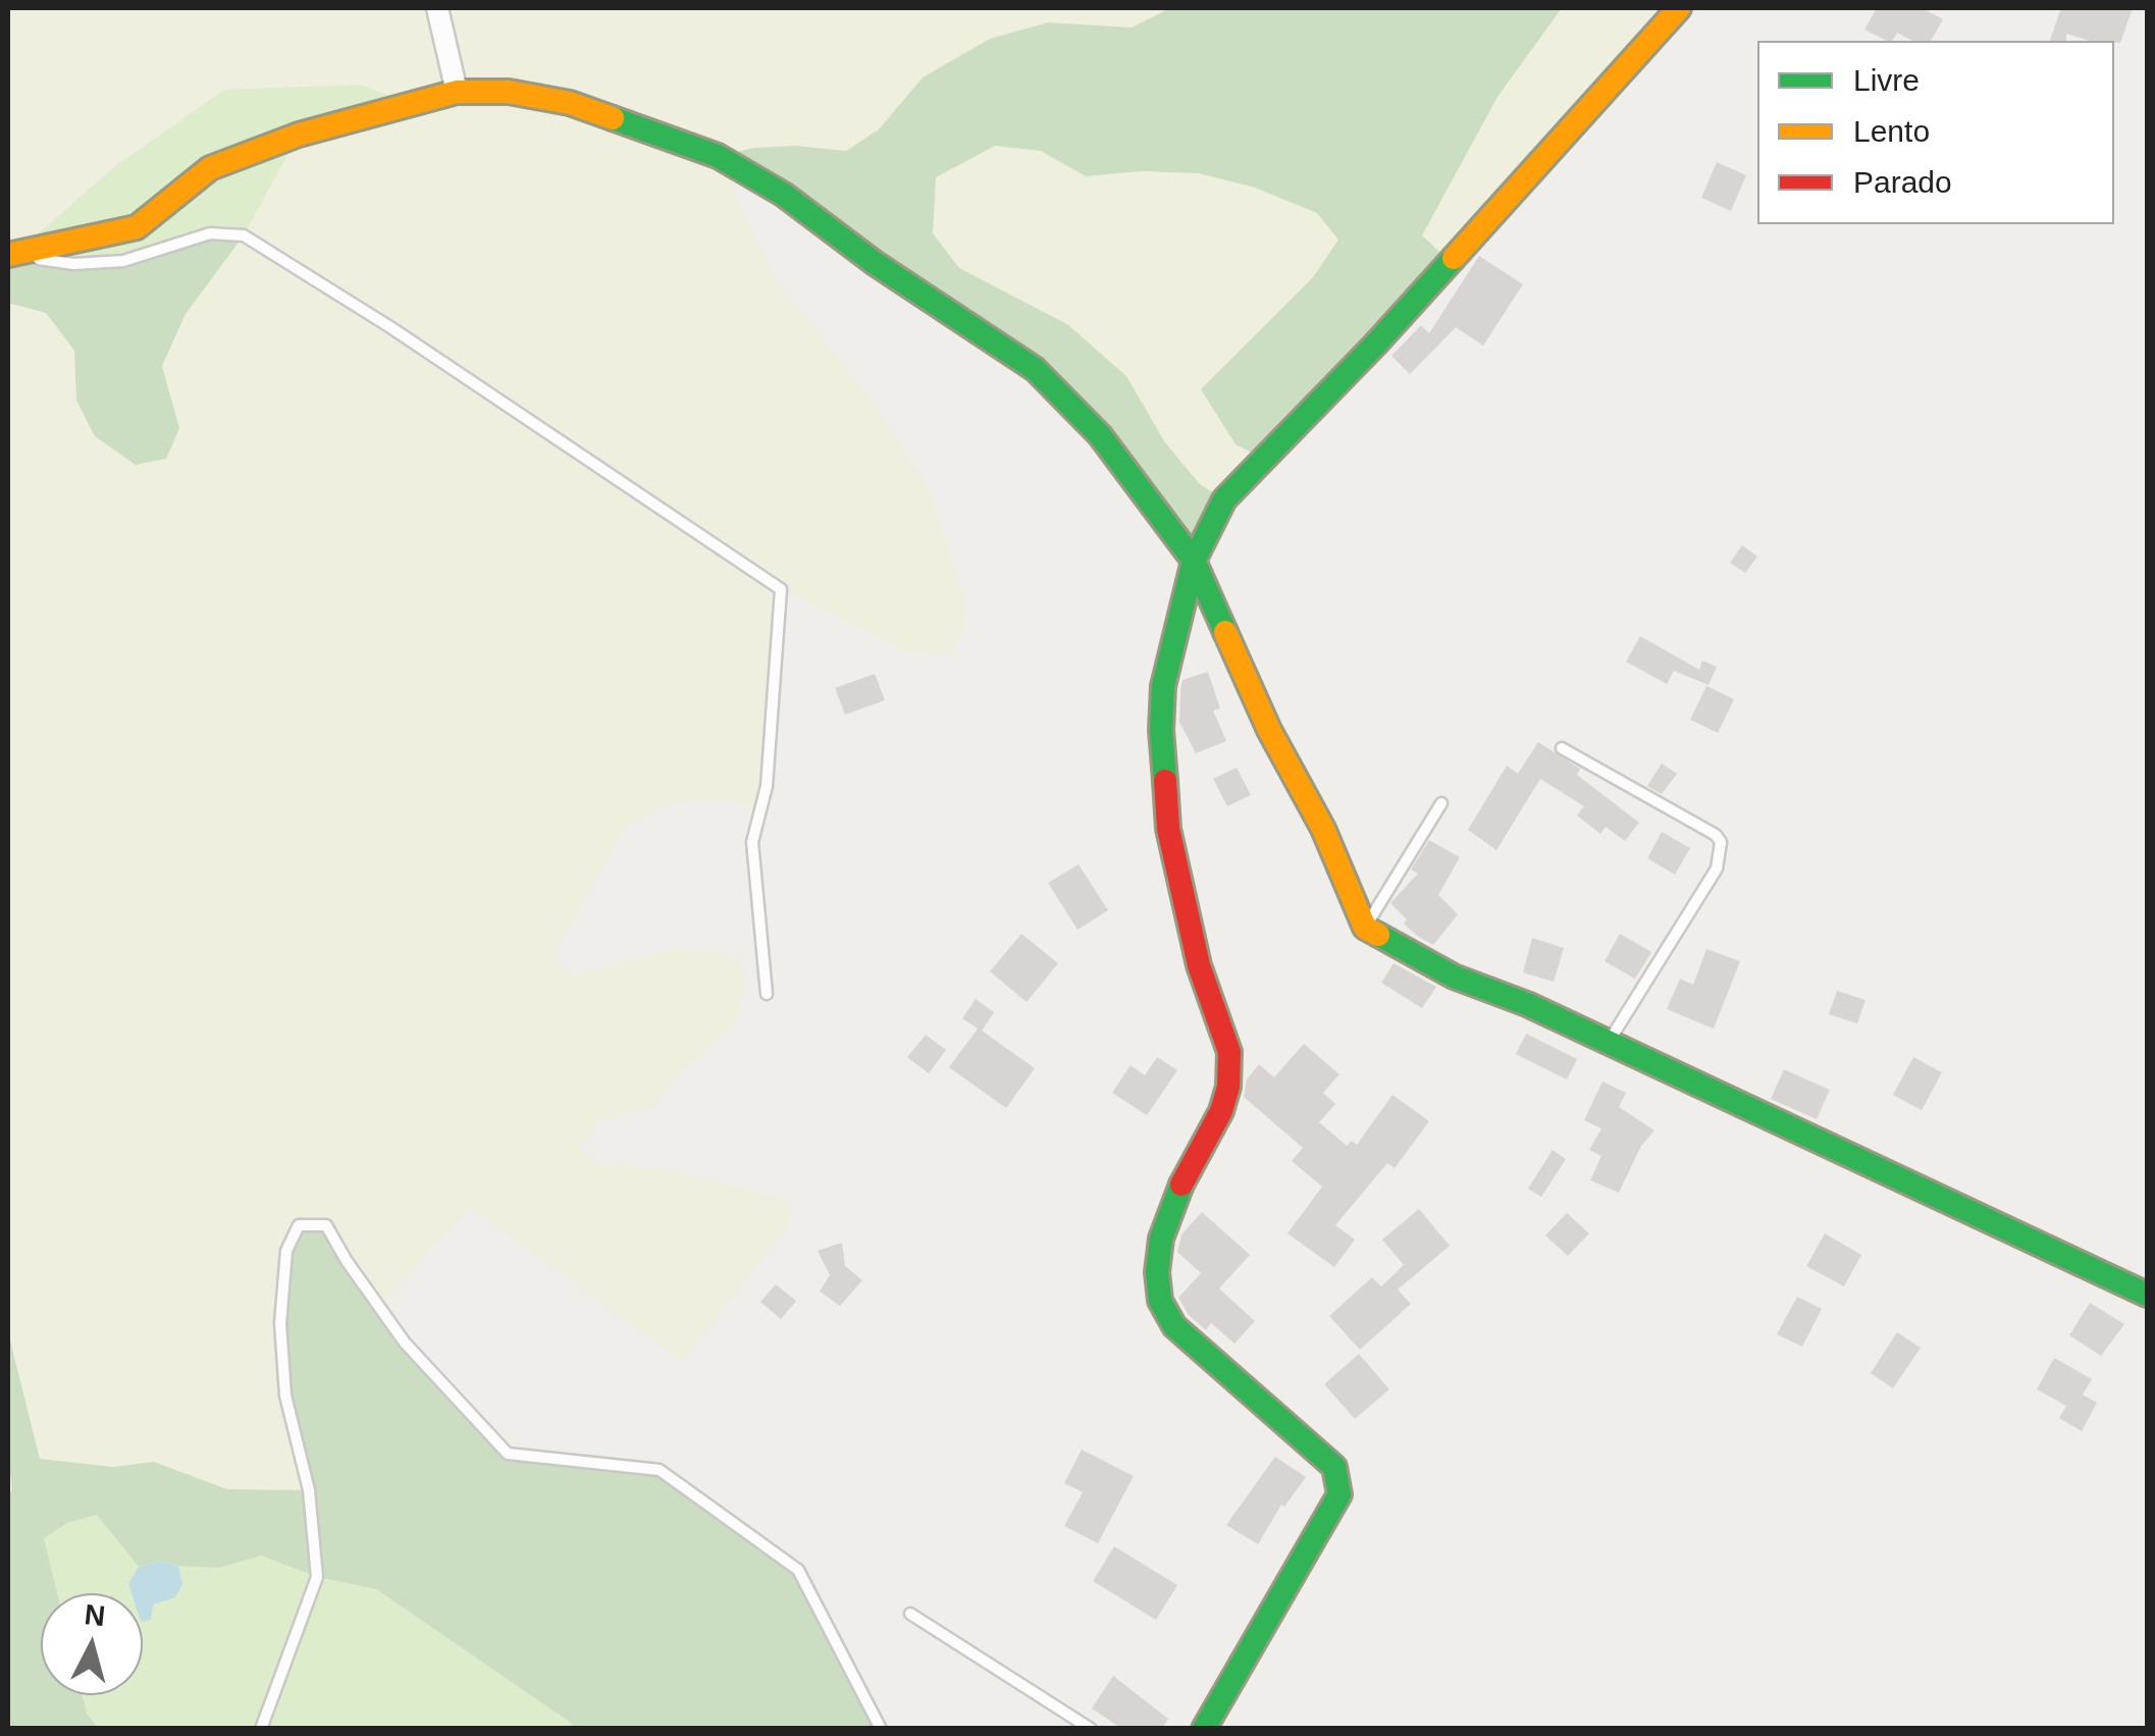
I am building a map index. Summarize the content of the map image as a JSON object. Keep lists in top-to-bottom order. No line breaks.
{"legend":["Livre","Lento","Parado"],"north":"top"}
